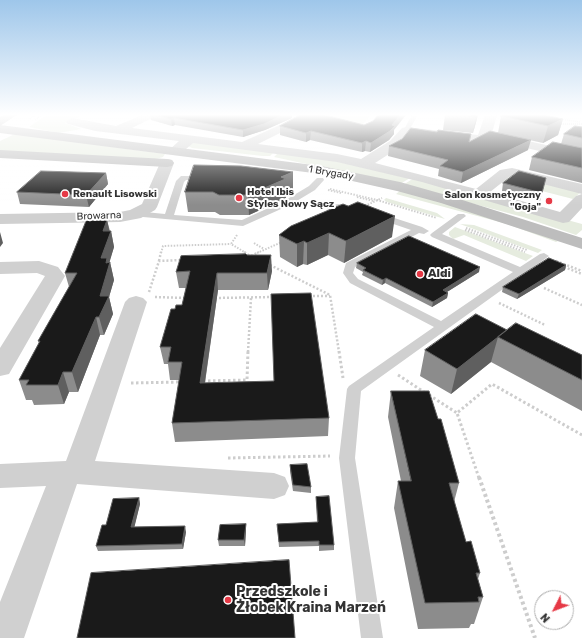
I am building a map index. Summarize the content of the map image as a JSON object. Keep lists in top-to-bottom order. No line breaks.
{"streets":{"street":["1 Brygady","Browarna"]},"crossings":[["1 Brygady","Browarna"]],"places":["Renault Lisowski","Hotel Ibis Styles Nowy Sącz","Salon kosmetyczny \"Goja\"","Aldi","Przedszkole i Żłobek Kraina Marzeń"],"north":"bottom left"}
